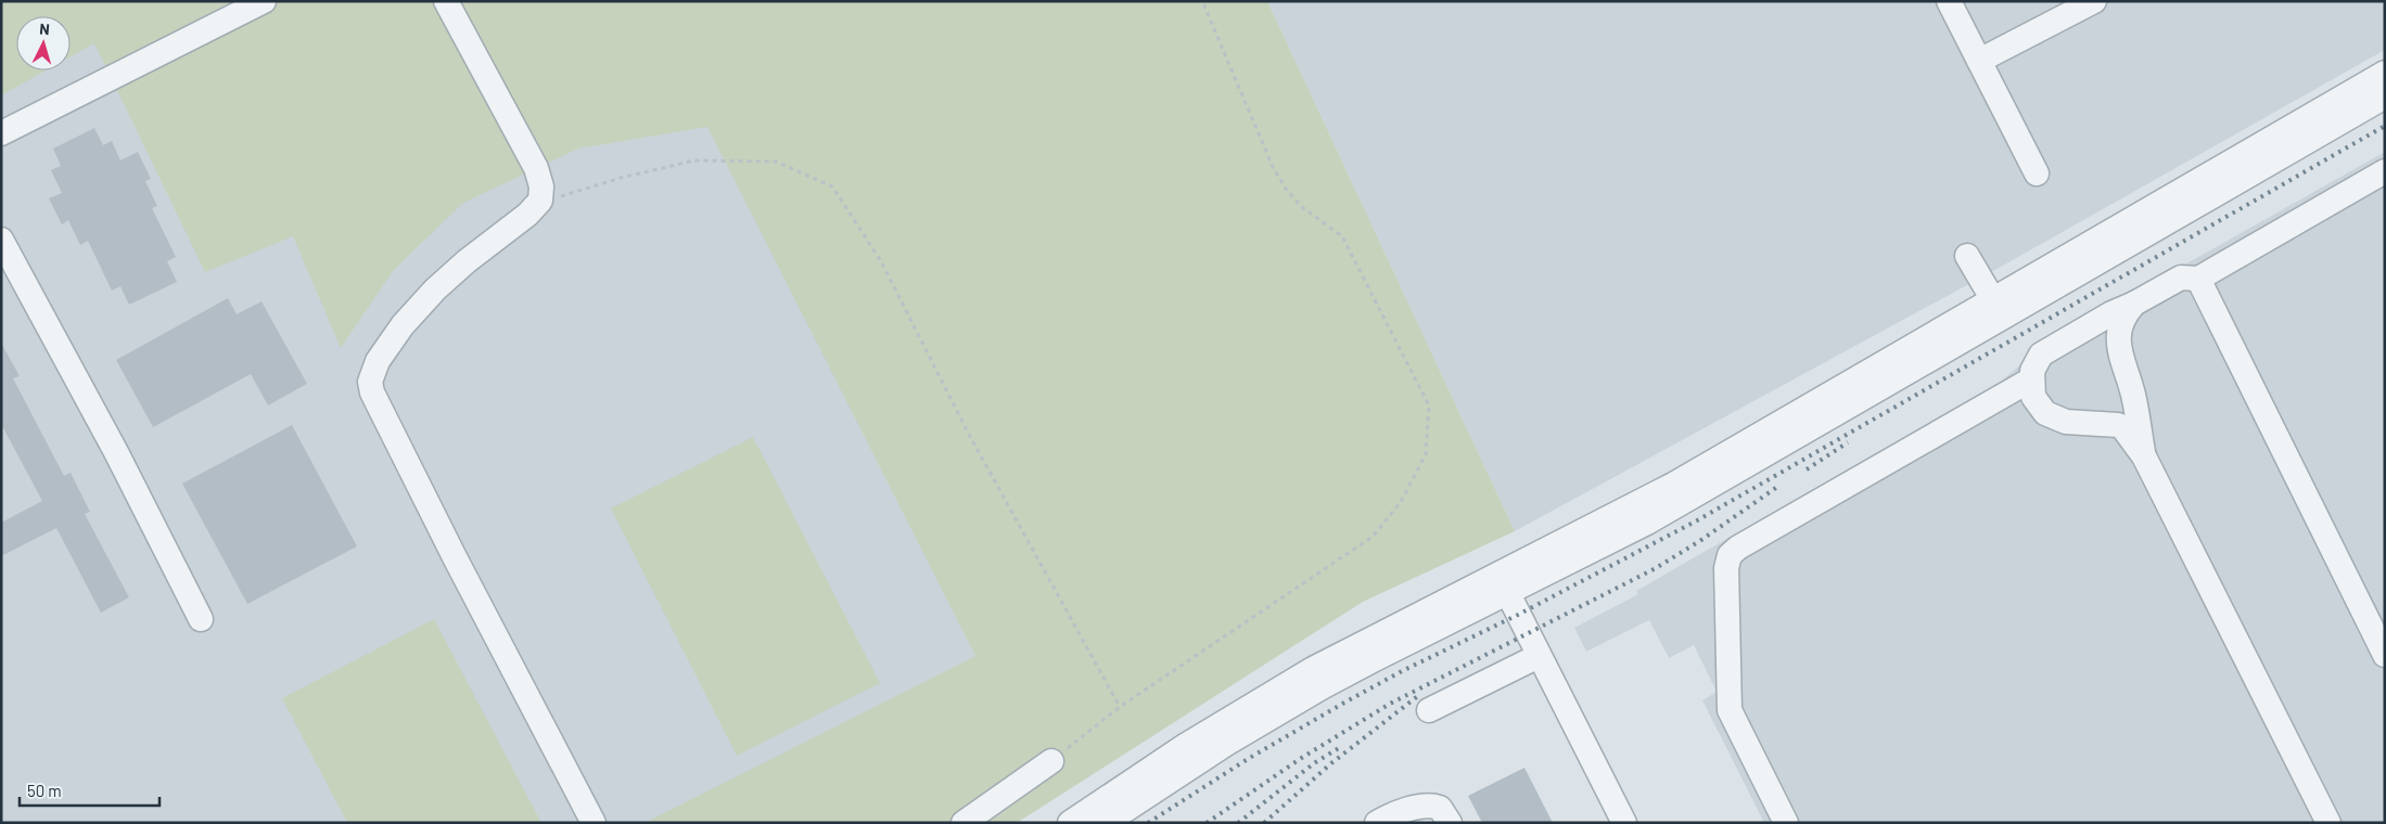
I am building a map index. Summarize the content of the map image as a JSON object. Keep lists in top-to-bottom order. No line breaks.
{"scale_bar":"50 m","north":"top"}
